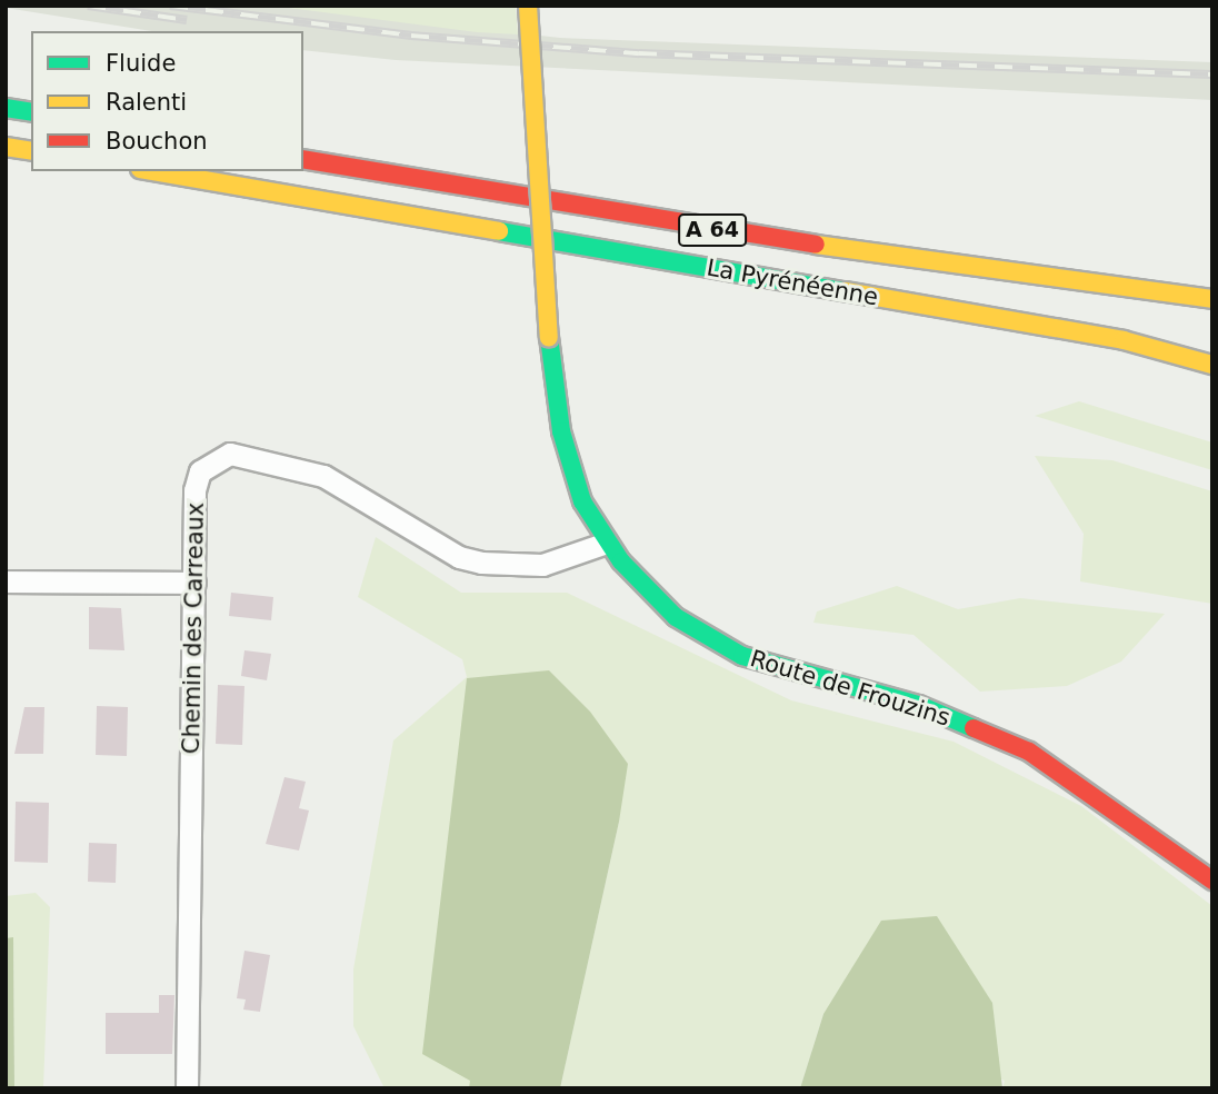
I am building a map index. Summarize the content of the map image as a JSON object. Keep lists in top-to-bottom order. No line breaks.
{"streets":{"main road":["A 64","La Pyrénéenne","Route de Frouzins"],"street":["Chemin des Carreaux"]},"crossings":[["Chemin des Carreaux","Route de Frouzins"]],"legend":["Fluide","Ralenti","Bouchon"]}
